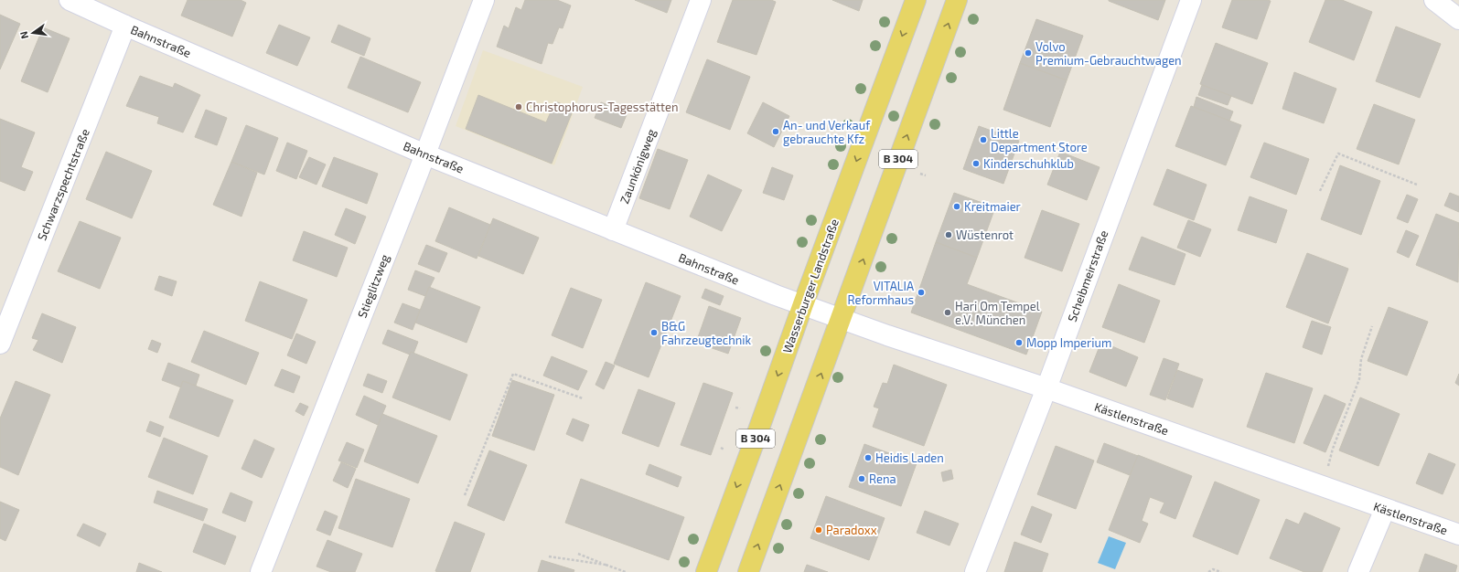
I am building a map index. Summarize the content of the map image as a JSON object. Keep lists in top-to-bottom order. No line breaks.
{"streets":{"main road":["B 304","Wasserburger Landstraße"],"street":["Bahnstraße","Zaunkönigweg","Schwarzspechtstraße","Scheibmeirstraße","Stieglitzweg","Kästlenstraße"]},"crossings":[["Bahnstraße","Zaunkönigweg"],["Bahnstraße","Schwarzspechtstraße"],["Bahnstraße","Stieglitzweg"],["Bahnstraße","Wasserburger Landstraße"],["Bahnstraße","Kästlenstraße"],["B 304","Kästlenstraße"],["Scheibmeirstraße","Kästlenstraße"],["Wasserburger Landstraße","Kästlenstraße"]],"places":["Volvo Premium-Gebrauchtwagen","Christophorus-Tagesstätten","An- und Verkauf gebrauchte Kfz","Little Department Store","Kinderschuhklub","Kreitmaier","Wüstenrot","VITALIA Reformhaus","Hari Om Tempel e.V. München","B&G Fahrzeugtechnik","Mopp Imperium","Heidis Laden","Rena","Paradoxx"],"north":"left"}
